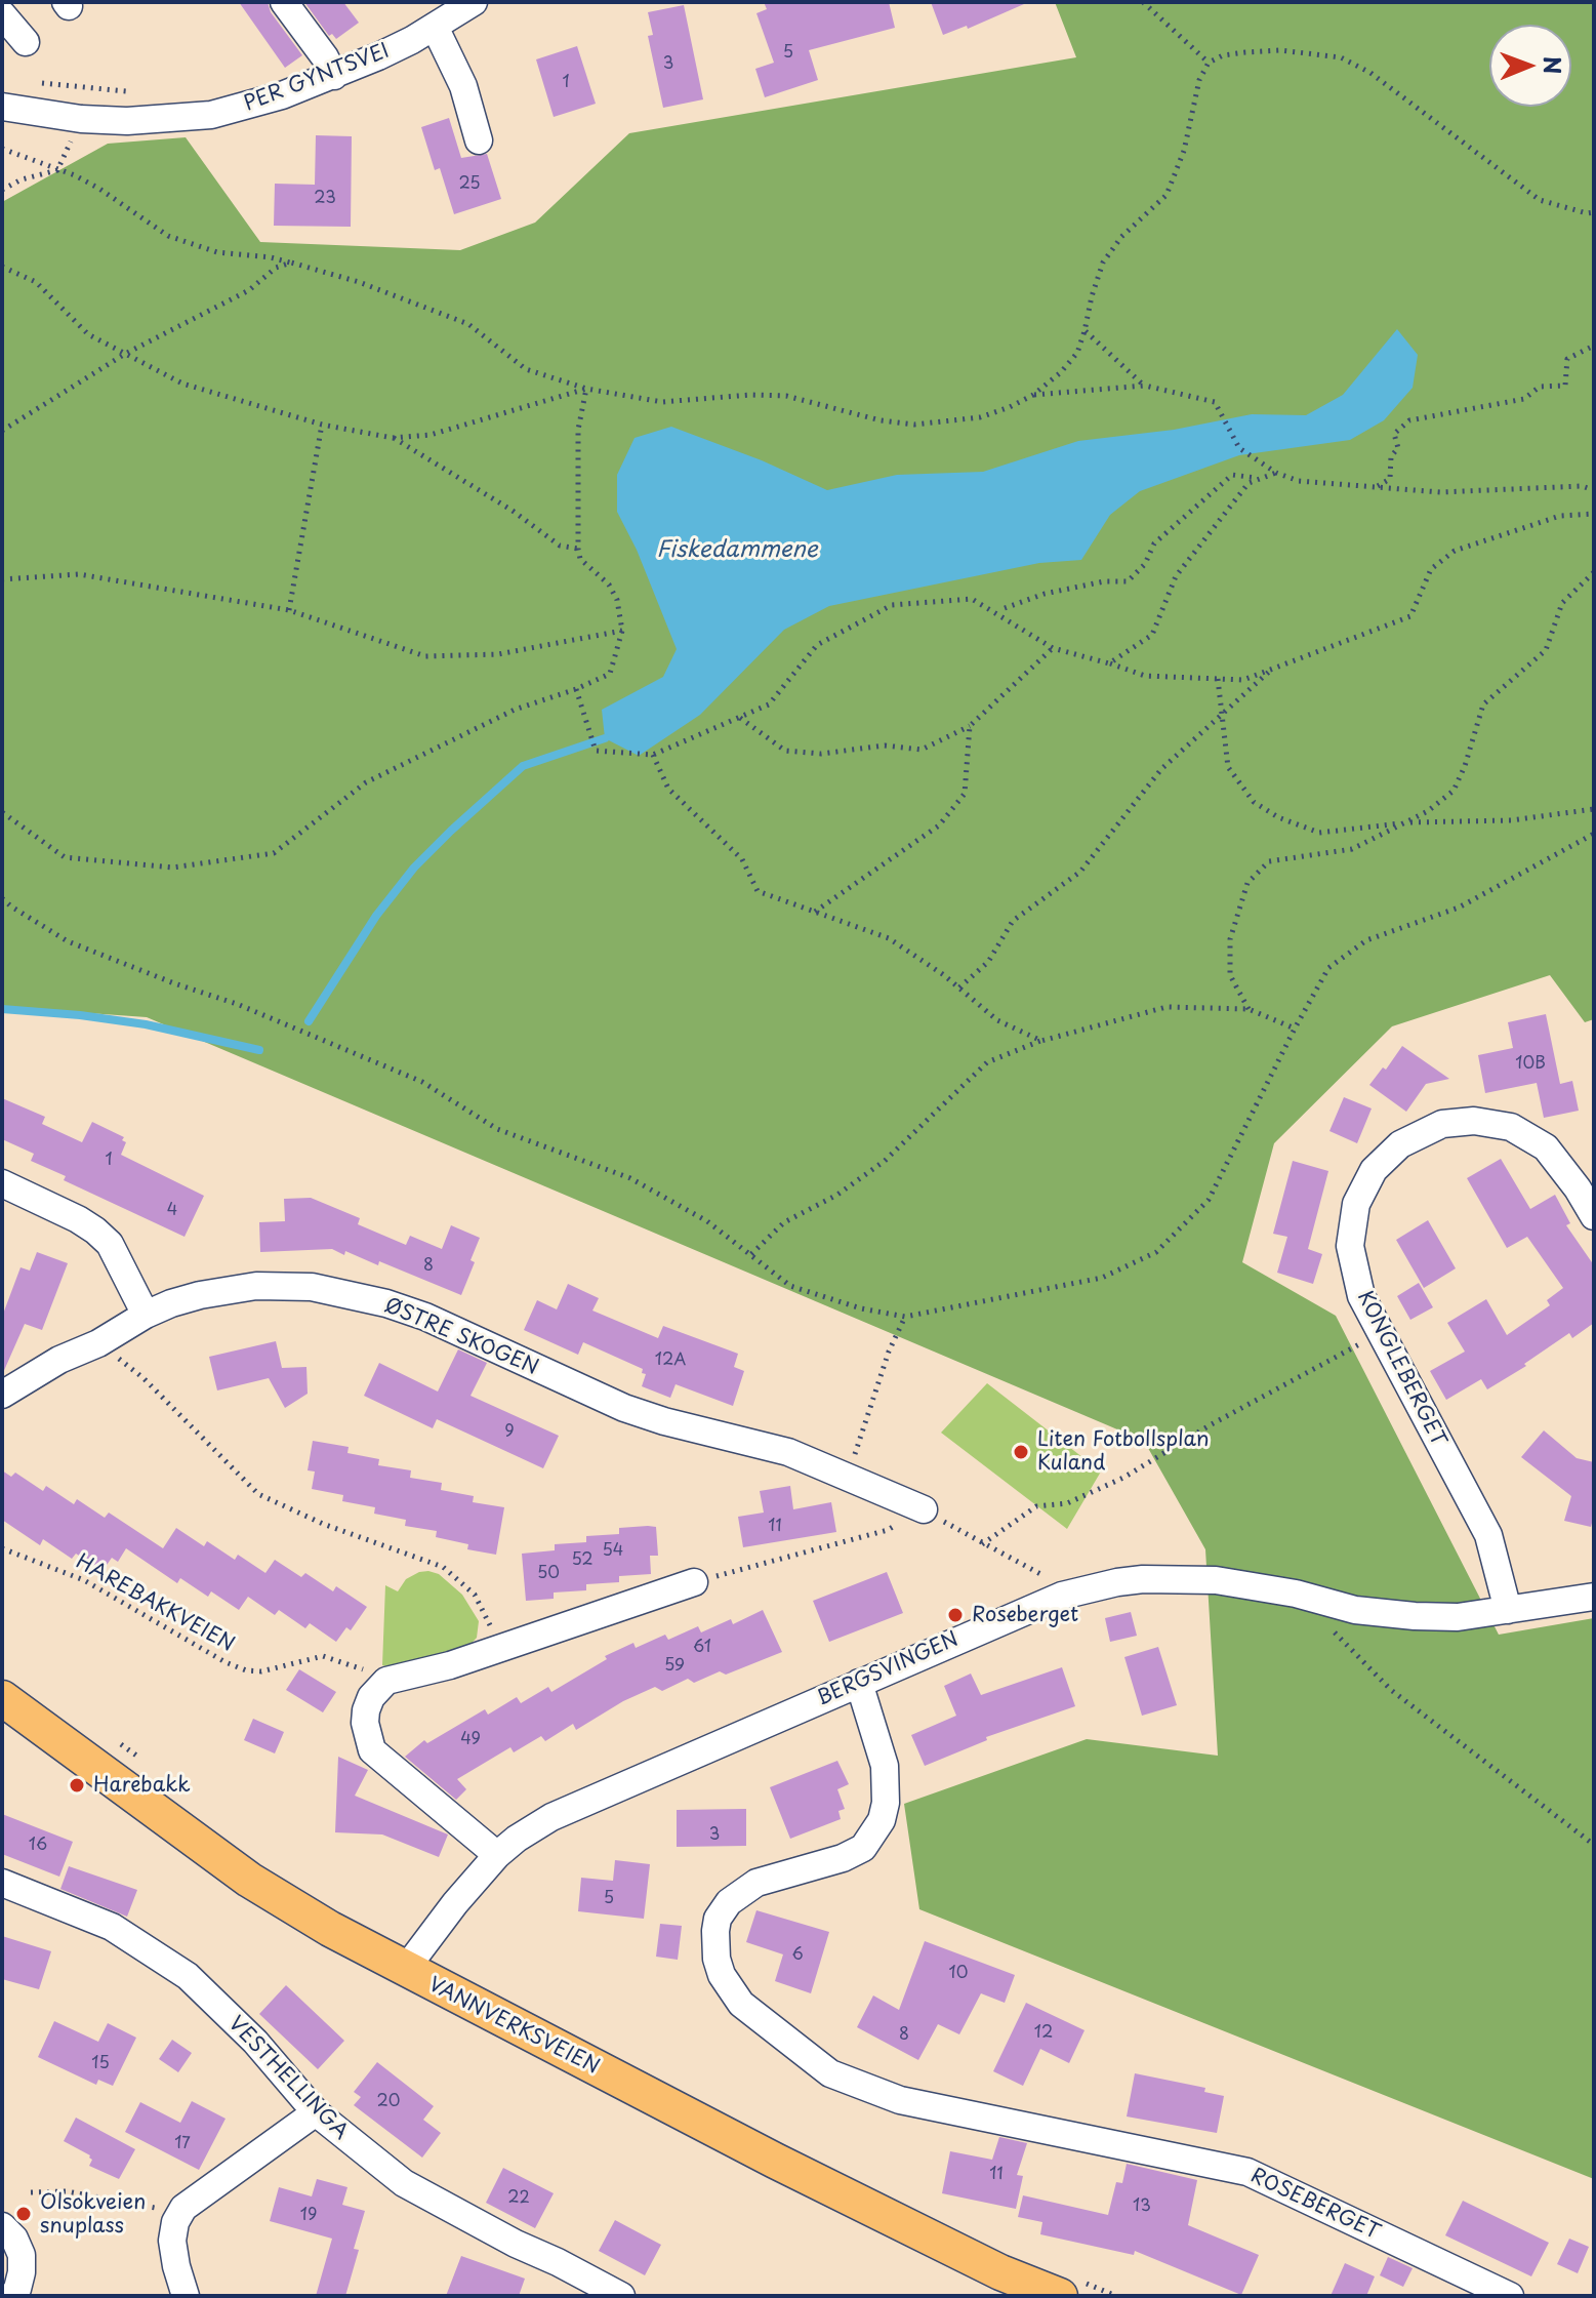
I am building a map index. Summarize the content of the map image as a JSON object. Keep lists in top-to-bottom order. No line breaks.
{"streets":{"main road":["VANNVERKSVEIEN"],"street":["PER GYNTSVEI","ØSTRE SKOGEN","KONGLEBERGET","BERGSVINGEN","VESTHELLINGA","ROSEBERGET"],"path":["HAREBAKKVEIEN"]},"crossings":[["KONGLEBERGET","BERGSVINGEN"],["BERGSVINGEN","VANNVERKSVEIEN"],["BERGSVINGEN","ROSEBERGET"]],"water":["Fiskedammene"],"places":["Liten Fotbollsplan Kuland","Roseberget","Harebakk","Olsokveien snuplass"],"house_numbers":["5","3","1","25","23","10B","1","4","8","12A","9","11","54","52","50","61","59","49","3","16","5","6","10","12","8","15","20","17","11","22","13","19"],"north":"right"}
